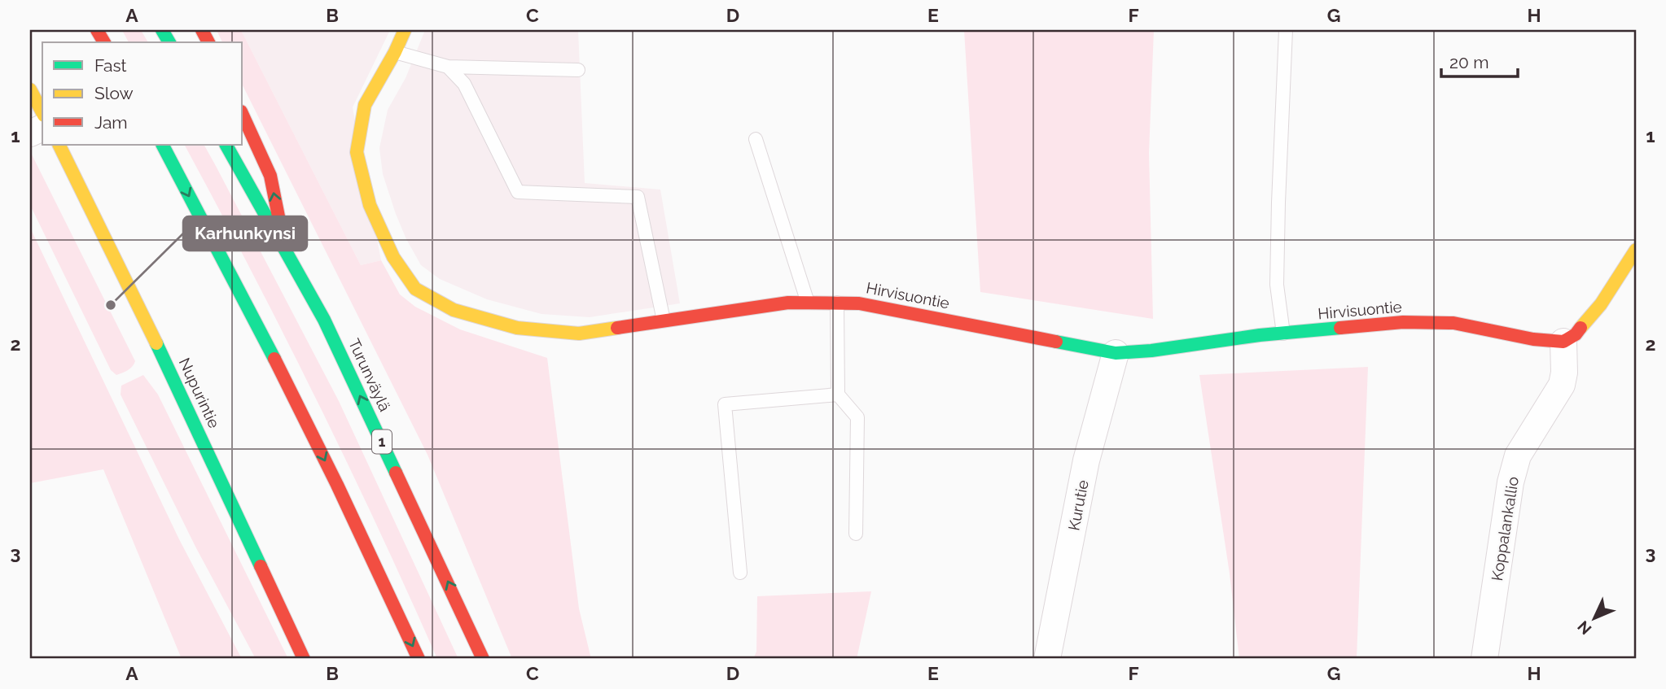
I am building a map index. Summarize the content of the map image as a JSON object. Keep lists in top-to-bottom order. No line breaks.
{"streets":{"main road":["Hirvisuontie","Turunväylä","Nupurintie","1"],"street":["Kurutie","Koppalankallio"]},"crossings":[["Hirvisuontie","Kurutie"],["Hirvisuontie","Koppalankallio"]],"places":["Karhunkynsi"],"legend":["Fast","Slow","Jam"],"scale_bar":"20 m","north":"bottom left","grid":{"columns":["A","B","C","D","E","F","G","H"],"rows":["1","2","3"]}}
